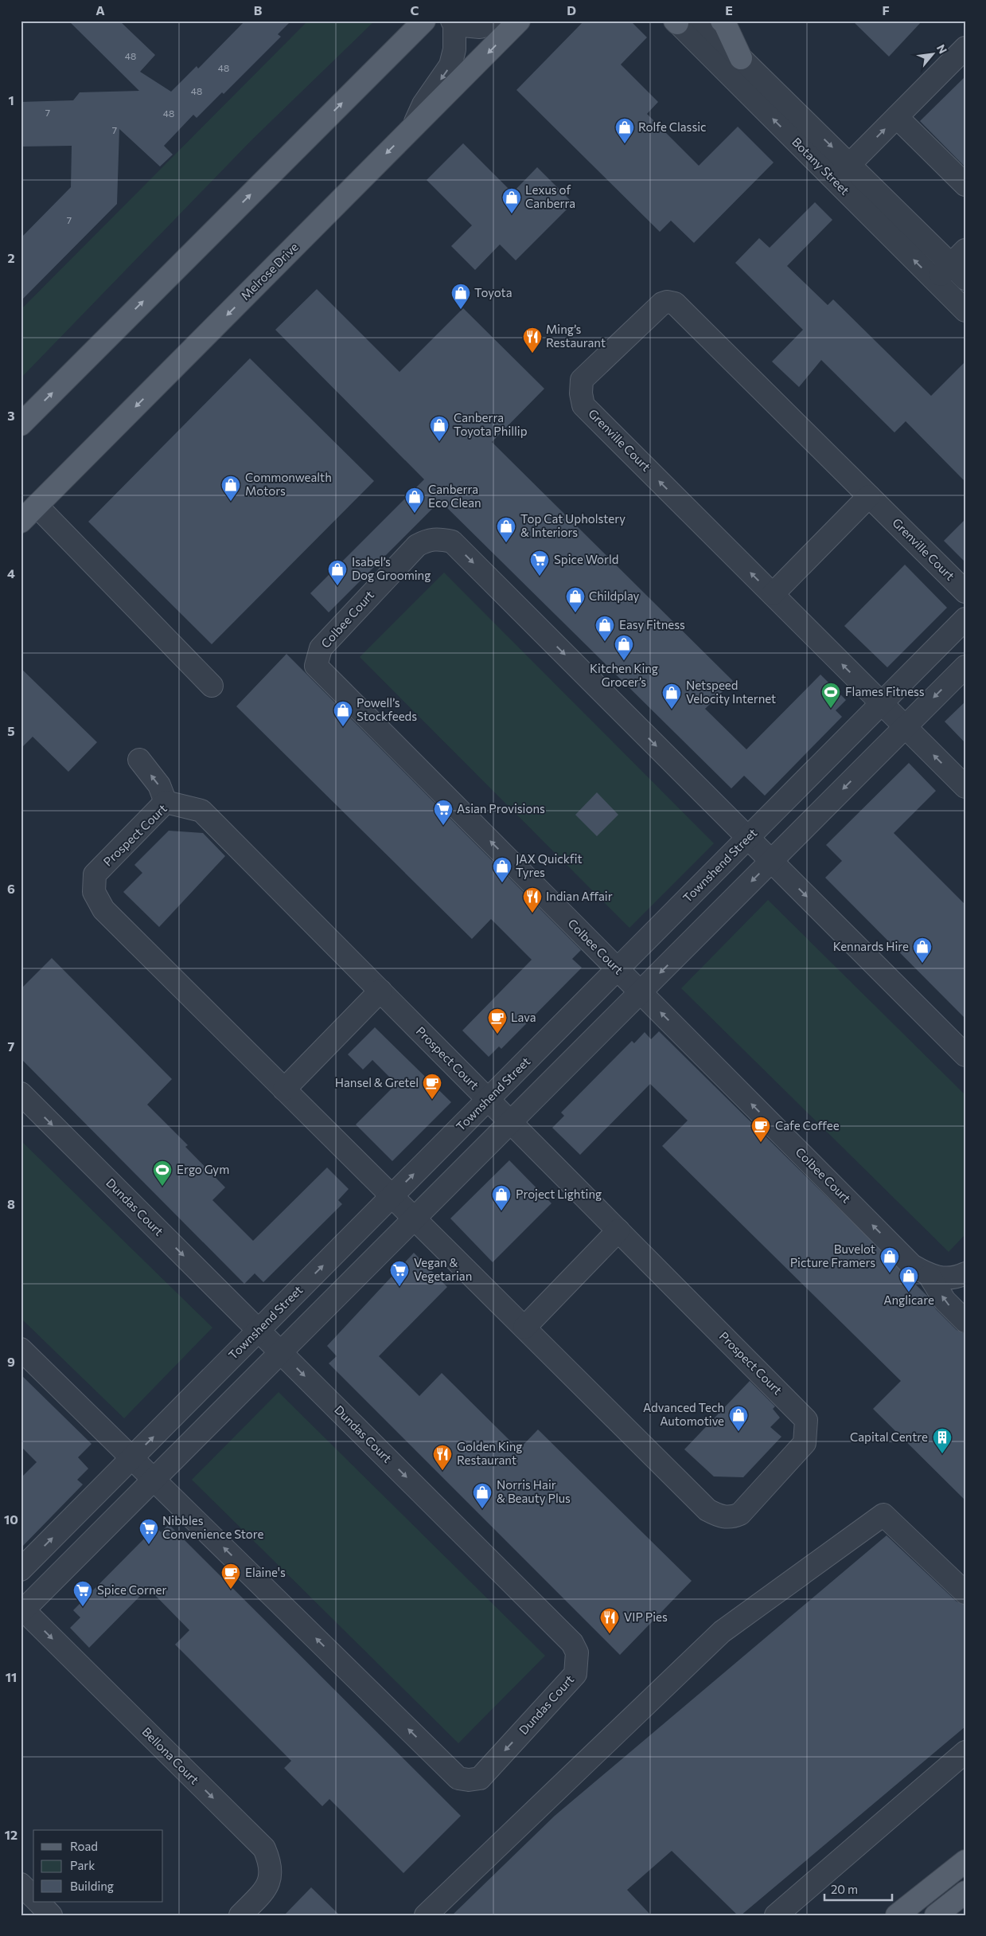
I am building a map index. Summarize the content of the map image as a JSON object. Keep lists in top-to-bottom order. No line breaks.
{"streets":{"main road":["Melrose Drive"],"street":["Botany Street","Grenville Court","Colbee Court","Prospect Court","Townshend Street","Dundas Court","Bellona Court"]},"crossings":[["Grenville Court","Townshend Street"],["Colbee Court","Townshend Street"],["Prospect Court","Townshend Street"],["Townshend Street","Dundas Court"]],"one_way":["Bellona Court"],"places":{"shop":["Rolfe Classic","Lexus of Canberra","Toyota","Canberra Toyota Phillip","Commonwealth Motors","Canberra Eco Clean","Top Cat Upholstery & Interiors","Isabel’s Dog Grooming","Childplay","Easy Fitness","Kitchen King Grocer’s","Netspeed Velocity Internet","Powell’s Stockfeeds","JAX Quickfit Tyres","Kennards Hire","Project Lighting","Buvelot Picture Framers","Anglicare","Advanced Tech Automotive","Norris Hair & Beauty Plus"],"restaurant":["Ming’s Restaurant","Indian Affair","Golden King Restaurant","VIP Pies"],"supermarket":["Spice World","Asian Provisions","Vegan & Vegetarian","Nibbles Convenience Store","Spice Corner"],"sports":["Flames Fitness","Ergo Gym"],"cafe":["Lava","Hansel & Gretel","Cafe Coffee","Elaine's"],"building":["Capital Centre"]},"house_numbers":["48","48","48","7","48","7","7"],"legend":["Road","Park","Building"],"scale_bar":"20 m","north":"top right","grid":{"columns":["A","B","C","D","E","F"],"rows":["1","2","3","4","5","6","7","8","9","10","11","12"]}}
